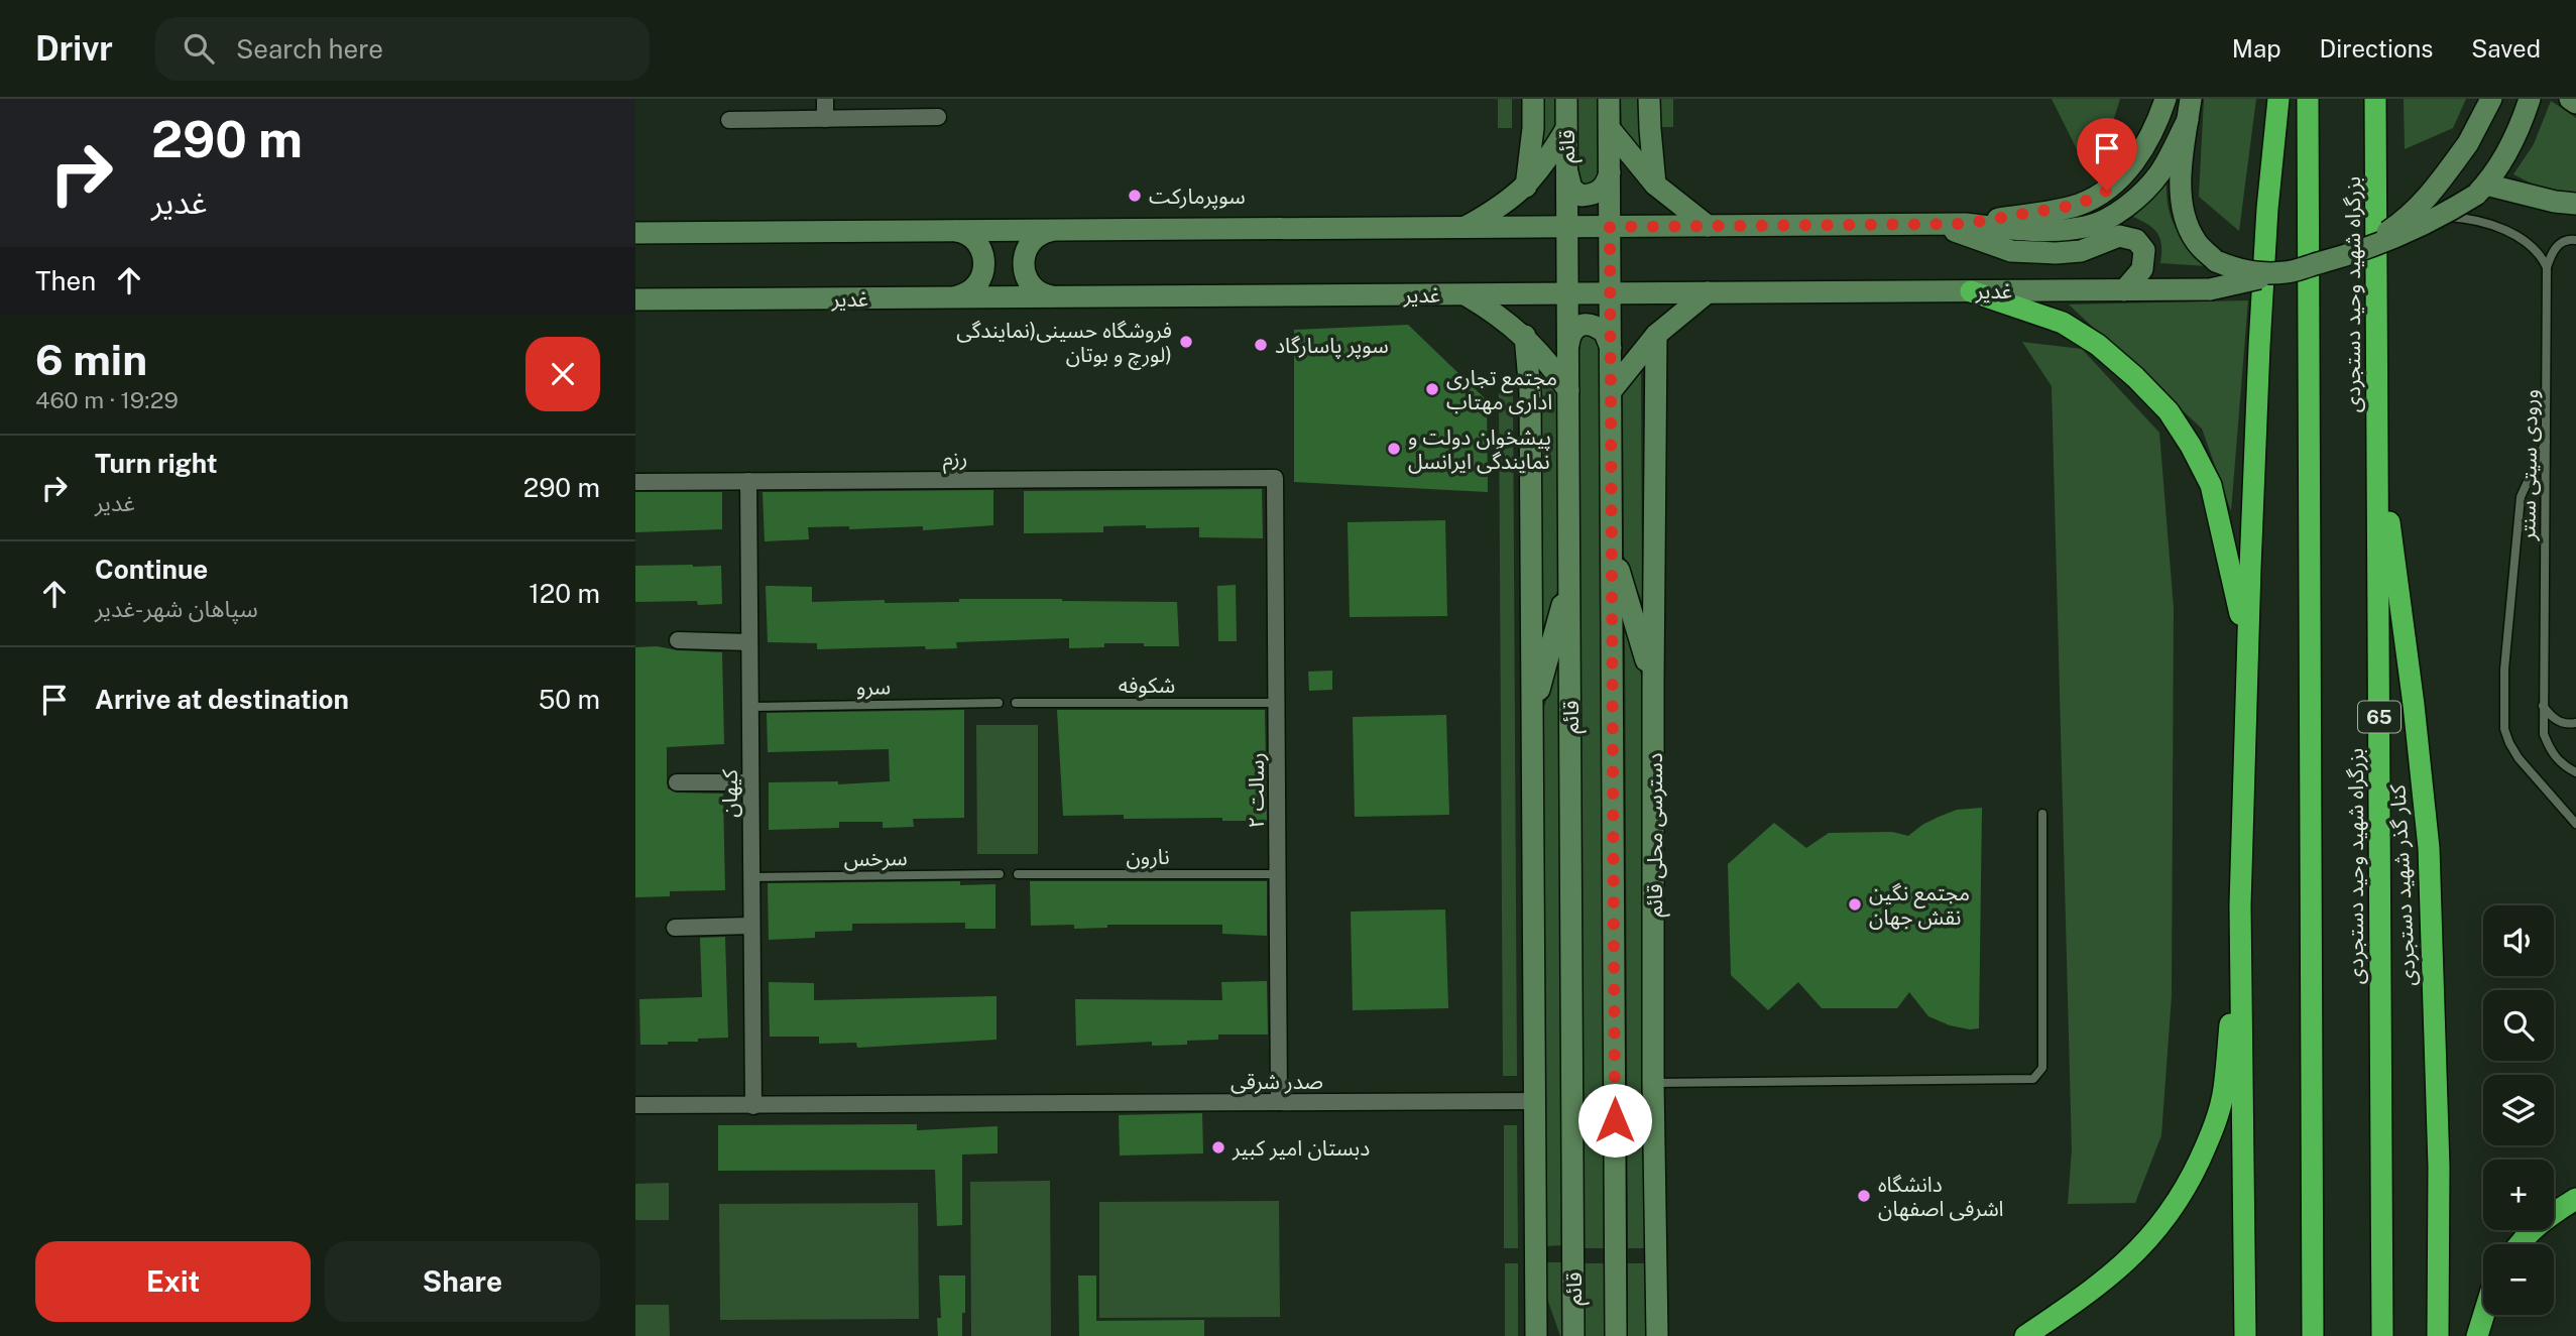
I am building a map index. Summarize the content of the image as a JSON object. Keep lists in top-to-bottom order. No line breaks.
{"streets":{"highway":["بزرگراه شهید وحید دستجردی","65","کنار گذر شهید دستجردی"],"main road":["قائم","غدیر","دسترسی محلی قائم"],"street":["رزم","رسالت ۲","کیهان","صدر شرقی"],"lane":["ورودی سیتی سنتر","شکوفه","سرو","نارون","سرخس"]},"crossings":[["قائم","غدیر"],["بزرگراه شهید وحید دستجردی","کنار گذر شهید دستجردی"],["رزم","رسالت ۲"],["رزم","کیهان"],["شکوفه","رسالت ۲"],["سرو","کیهان"],["رسالت ۲","نارون"],["رسالت ۲","صدر شرقی"],["کیهان","سرخس"],["کیهان","صدر شرقی"]],"places":["سوپرمارکت","فروشگاه حسینی(نمایندگی لورچ و بوتان)","سوپر پاسارگاد","مجتمع تجاری اداری مهتاب","پیشخوان دولت و نمایندگی ایرانسل","مجتمع نگین نقش جهان","دبستان امیر کبیر","دانشگاه اشرفی اصفهان"],"page":{"header":"Drivr","search":"Search here","nav":["Map","Directions","Saved"],"turn":["290 m","غدیر"],"then":"Then","heading":["6 min","460 m · 19:29"],"list":[{"name":"Turn right","note":"غدیر","value":"290 m"},{"name":"Continue","note":"سپاهان شهر-غدیر","value":"120 m"},{"name":"Arrive at destination","value":"50 m"}],"map_buttons":["+","−"],"buttons":["Exit","Share"]}}
